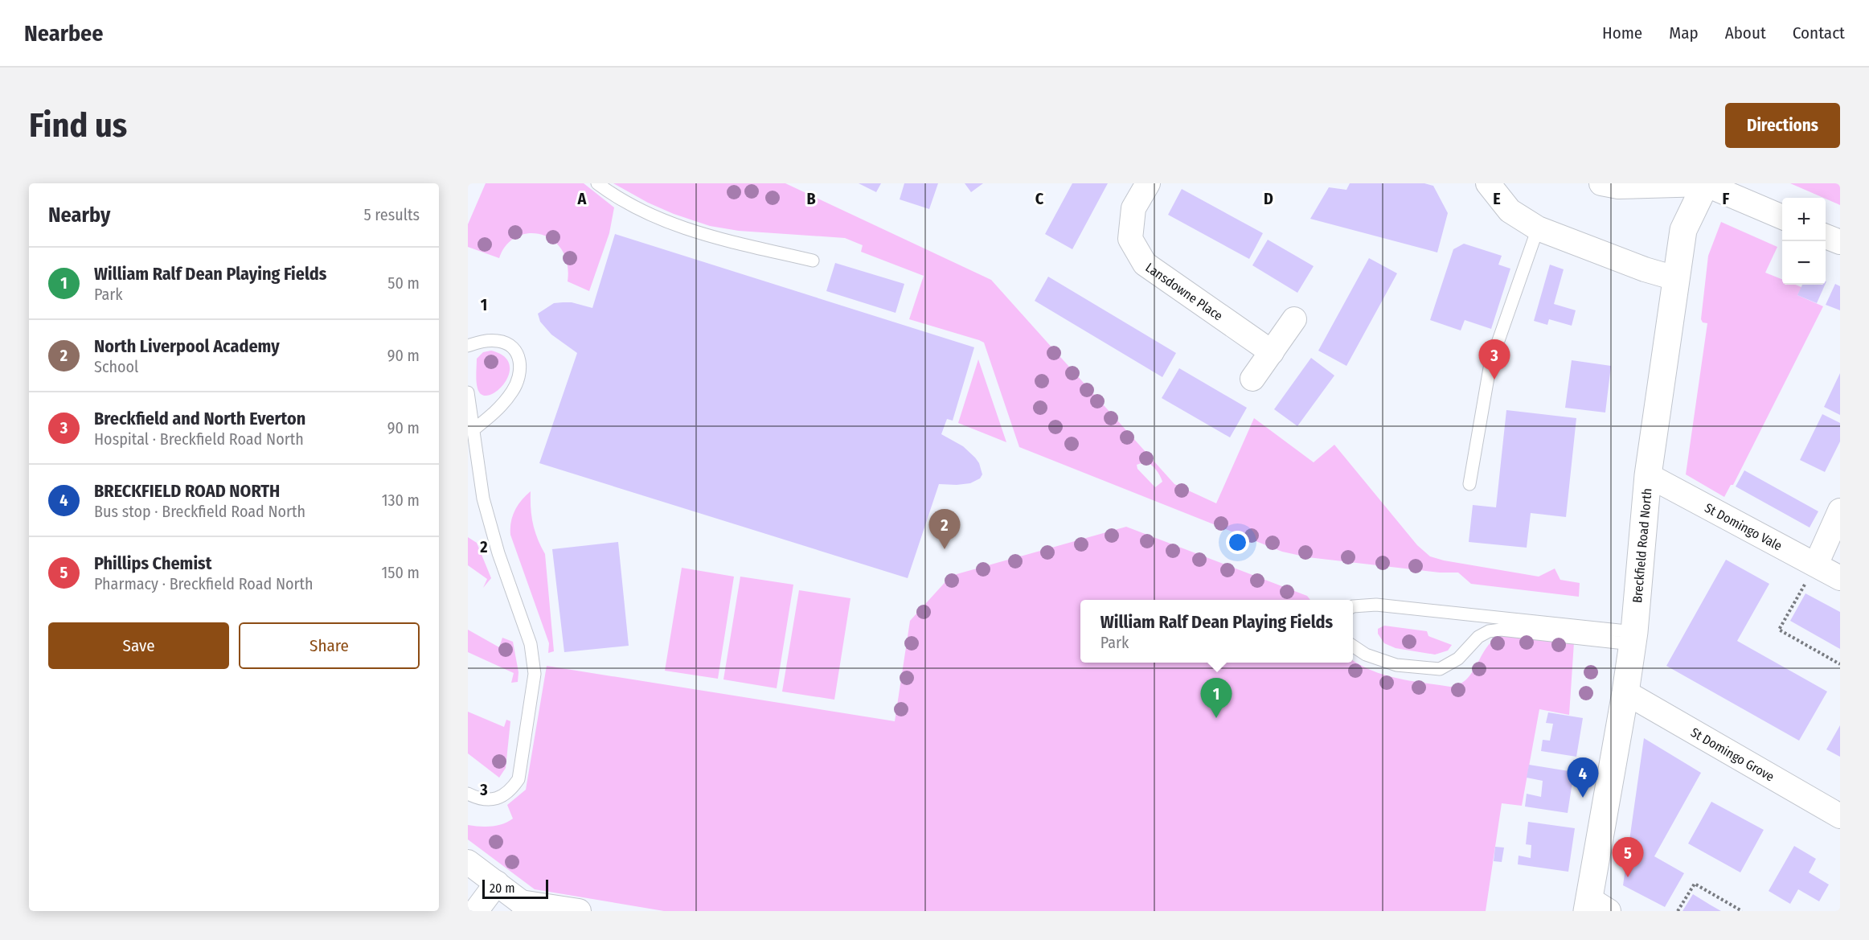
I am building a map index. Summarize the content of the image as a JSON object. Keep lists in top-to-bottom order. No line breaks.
{"streets":{"street":["Lansdowne Place","St Domingo Vale","Breckfield Road North","St Domingo Grove"]},"crossings":[["St Domingo Vale","Breckfield Road North"],["Breckfield Road North","St Domingo Grove"]],"scale_bar":"20 m","page":{"header":"Nearbee","nav":["Home","Map","About","Contact"],"buttons":["Directions",["Save","Share"]],"title":"Find us","heading":["Nearby","5 results"],"map_buttons":["+","−"],"list":[{"mark":"1","name":"William Ralf Dean Playing Fields","note":"Park","value":"50 m"},{"mark":"2","name":"North Liverpool Academy","note":"School","value":"90 m"},{"mark":"3","name":"Breckfield and North Everton","note":"Hospital · Breckfield Road North","value":"90 m"},{"mark":"4","name":"BRECKFIELD ROAD NORTH","note":"Bus stop · Breckfield Road North","value":"130 m"},{"mark":"5","name":"Phillips Chemist","note":"Pharmacy · Breckfield Road North","value":"150 m"}],"pins":["3","2","1","4","5"],"popup":["William Ralf Dean Playing Fields","Park"],"scale":"20 m"},"grid":{"columns":["A","B","C","D","E","F"],"rows":["1","2","3"]}}
